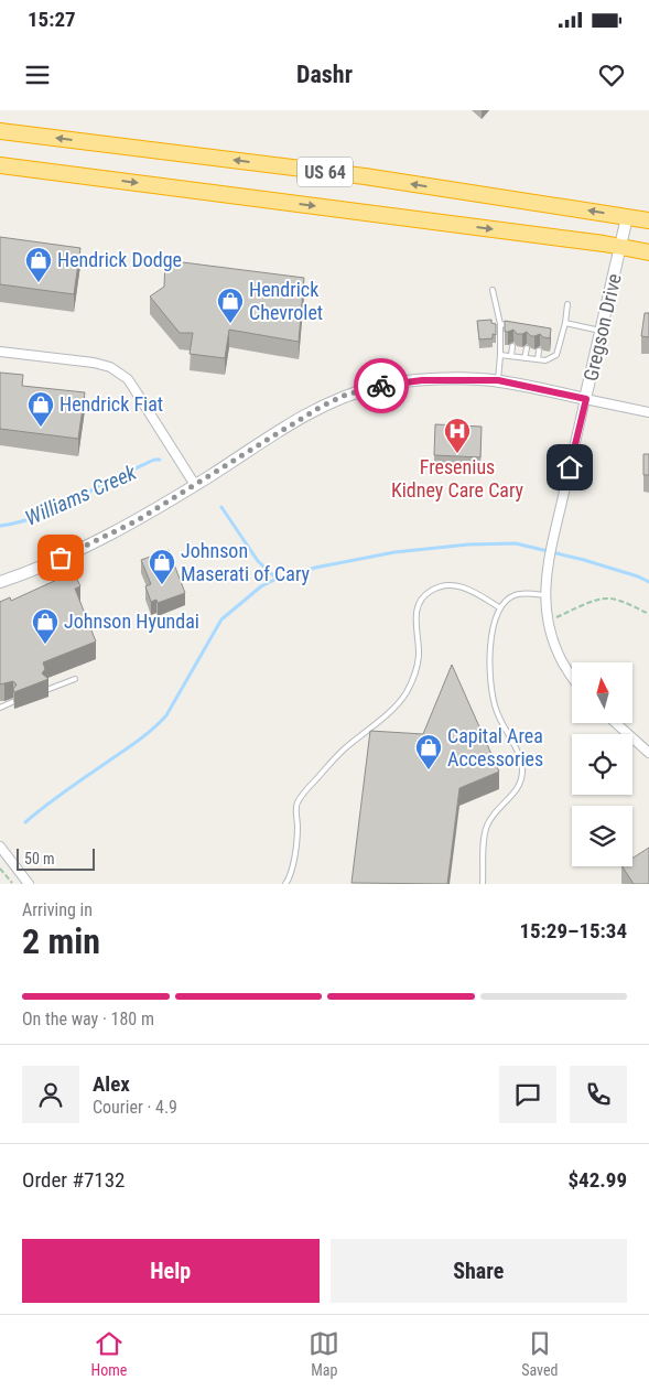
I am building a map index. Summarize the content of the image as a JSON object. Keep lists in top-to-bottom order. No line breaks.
{"streets":{"highway":["US 64"],"street":["Gregson Drive"]},"crossings":[["US 64","Gregson Drive"]],"water":["Williams Creek"],"places":{"shop":["Hendrick Dodge","Hendrick Chevrolet","Hendrick Fiat","Johnson Maserati of Cary","Johnson Hyundai","Capital Area Accessories"],"hospital":["Fresenius Kidney Care Cary"]},"scale_bar":"50 m","north":"top","page":{"status":"15:27","header":"Dashr","scale":"50 m","heading":["2 min","Arriving in","15:29–15:34"],"panel":["Alex","Courier · 4.9","Order #7132","$42.99"],"bar":"On the way · 180 m","buttons":["Help","Share"],"tabs":["Home","Map","Saved"]}}
